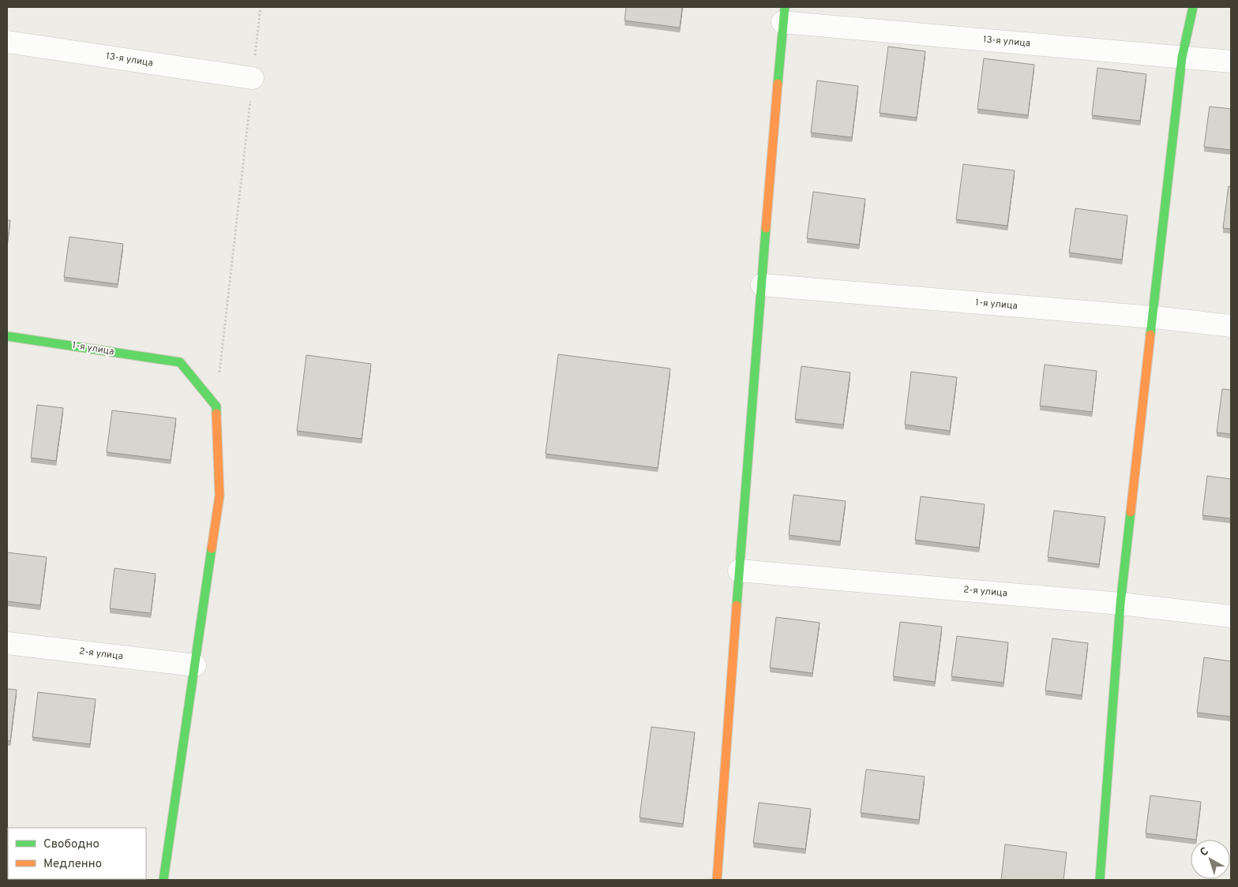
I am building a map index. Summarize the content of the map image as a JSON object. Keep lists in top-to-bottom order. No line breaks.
{"streets":{"street":["13-я улица","1-я улица","2-я улица"]},"legend":["Свободно","Медленно"],"north":"top left"}
